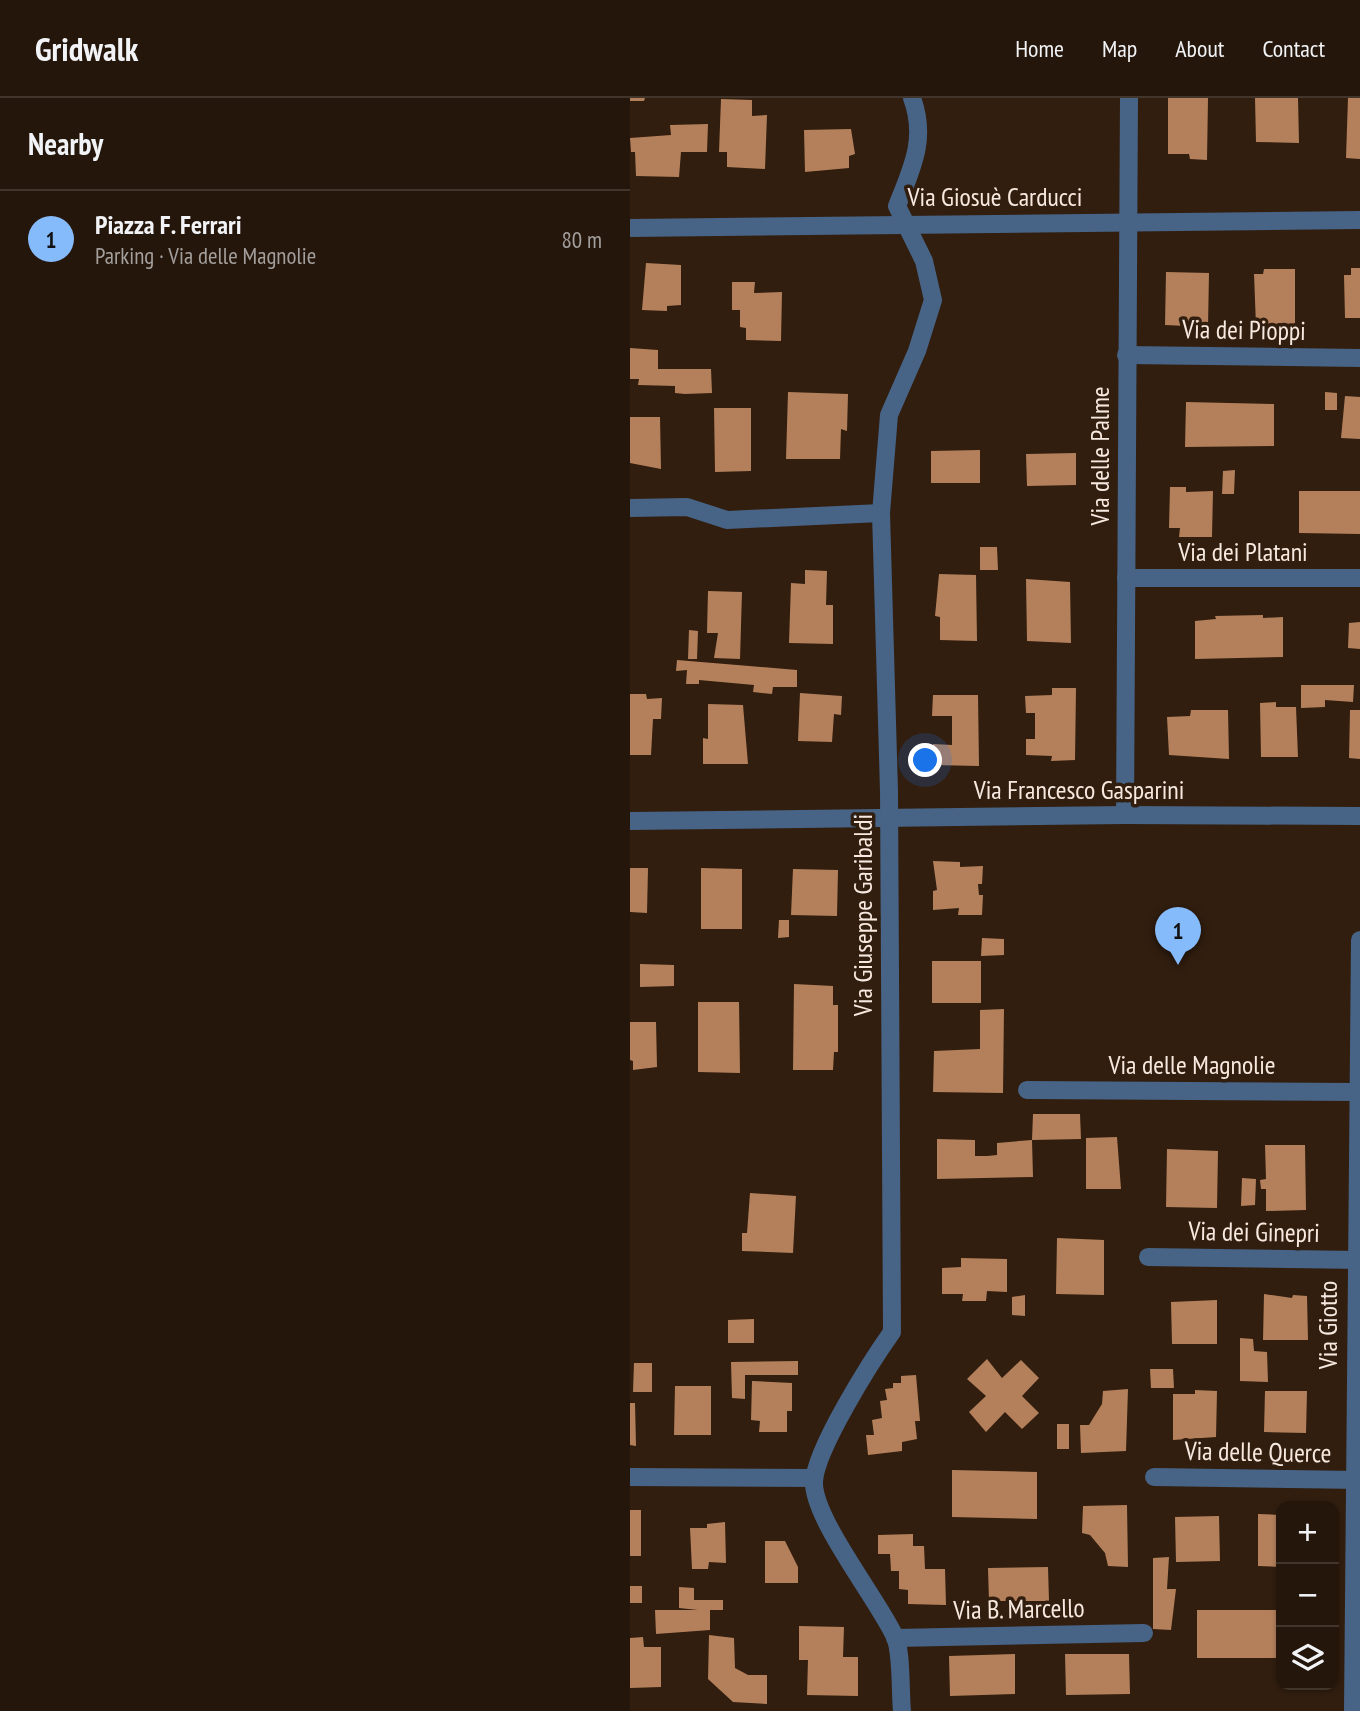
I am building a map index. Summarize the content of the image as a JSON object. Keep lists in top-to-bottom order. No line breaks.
{"streets":{"street":["Via Giosuè Carducci","Via dei Pioppi","Via delle Palme","Via dei Platani","Via Francesco Gasparini","Via Giuseppe Garibaldi","Via delle Magnolie","Via dei Ginepri","Via Giotto","Via delle Querce","Via B. Marcello"]},"crossings":[["Via Giosuè Carducci","Via delle Palme"],["Via Giosuè Carducci","Via Giuseppe Garibaldi"],["Via dei Pioppi","Via delle Palme"],["Via delle Palme","Via dei Platani"],["Via delle Palme","Via Francesco Gasparini"],["Via Francesco Gasparini","Via Giuseppe Garibaldi"],["Via delle Magnolie","Via Giotto"],["Via dei Ginepri","Via Giotto"],["Via Giotto","Via delle Querce"]],"page":{"header":"Gridwalk","nav":["Home","Map","About","Contact"],"heading":"Nearby","list":[{"mark":"1","name":"Piazza F. Ferrari","note":"Parking · Via delle Magnolie","value":"80 m"}],"pins":"1","map_buttons":["+","−"]}}
